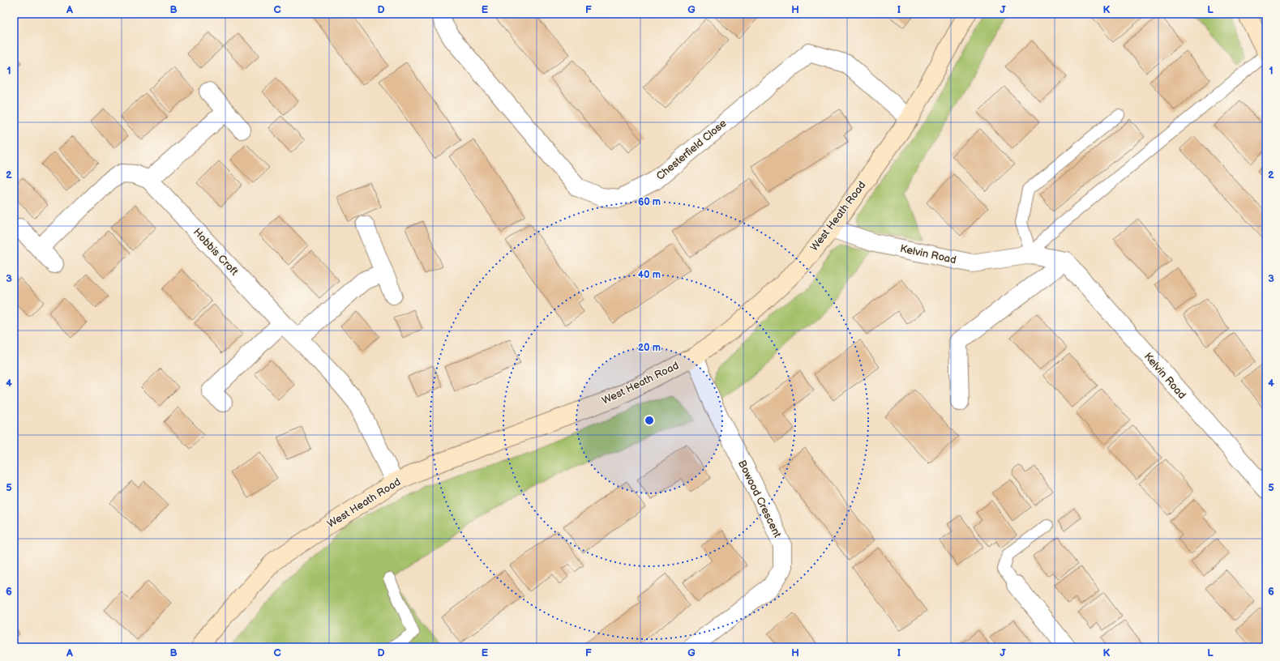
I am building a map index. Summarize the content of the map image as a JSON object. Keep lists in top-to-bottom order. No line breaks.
{"streets":{"street":["Chesterfield Close","West Heath Road","Hobbis Croft","Kelvin Road","Bowood Crescent"]},"crossings":[["Chesterfield Close","West Heath Road"],["West Heath Road","Hobbis Croft"],["West Heath Road","Kelvin Road"],["West Heath Road","Bowood Crescent"]],"grid":{"columns":["A","B","C","D","E","F","G","H","I","J","K","L"],"rows":["1","2","3","4","5","6"]},"rings":["60 m","40 m","20 m"]}
